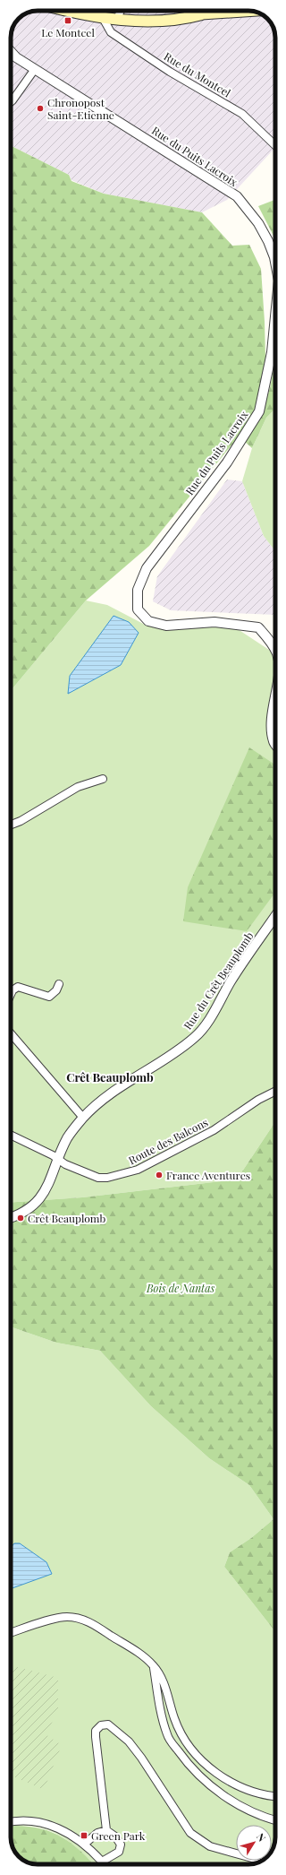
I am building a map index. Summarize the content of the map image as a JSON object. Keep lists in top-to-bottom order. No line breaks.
{"streets":{"street":["Rue du Montcel","Rue du Puits Lacroix","Rue du Crêt Beauplomb","Route des Balcons"]},"crossings":[["Rue du Crêt Beauplomb","Route des Balcons"]],"districts":["Crêt Beauplomb"],"parks":["Bois de Nantas"],"places":{"transit":["Le Montcel","Green Park"],"other":["Chronopost Saint-Etienne","France Aventures","Crêt Beauplomb"]},"north":"top right"}
